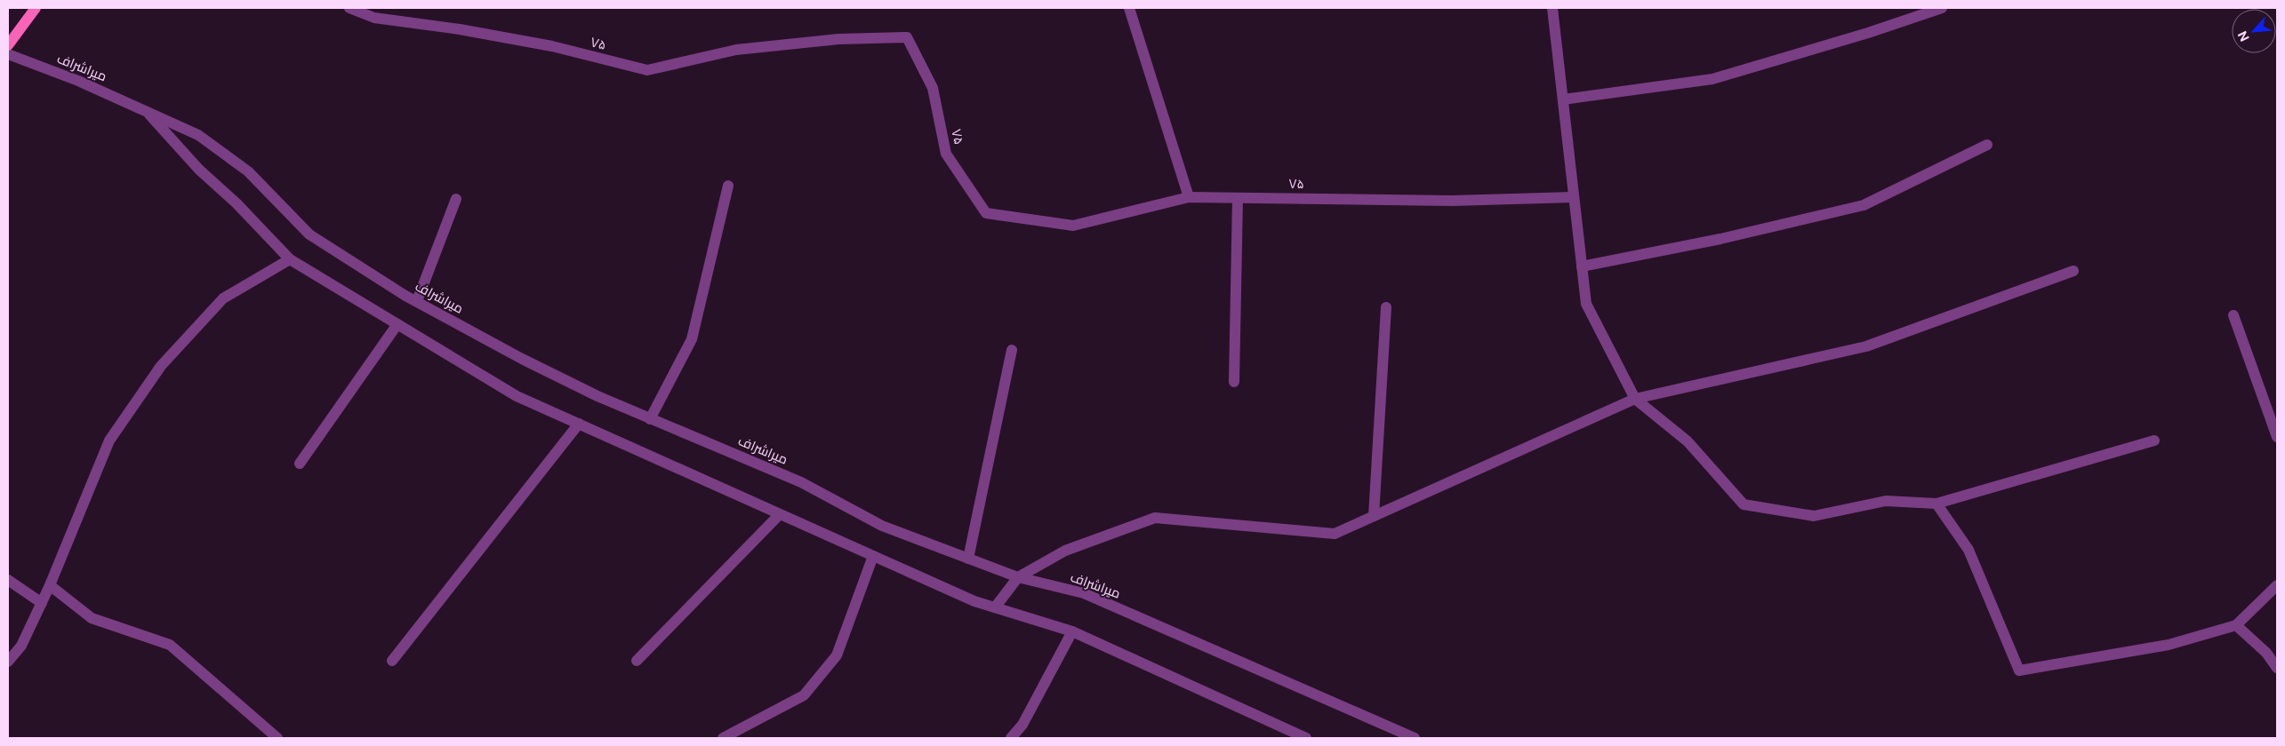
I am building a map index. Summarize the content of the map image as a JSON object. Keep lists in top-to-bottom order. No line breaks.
{"streets":{"street":["۷۵","میراشراف"]},"north":"bottom left"}
